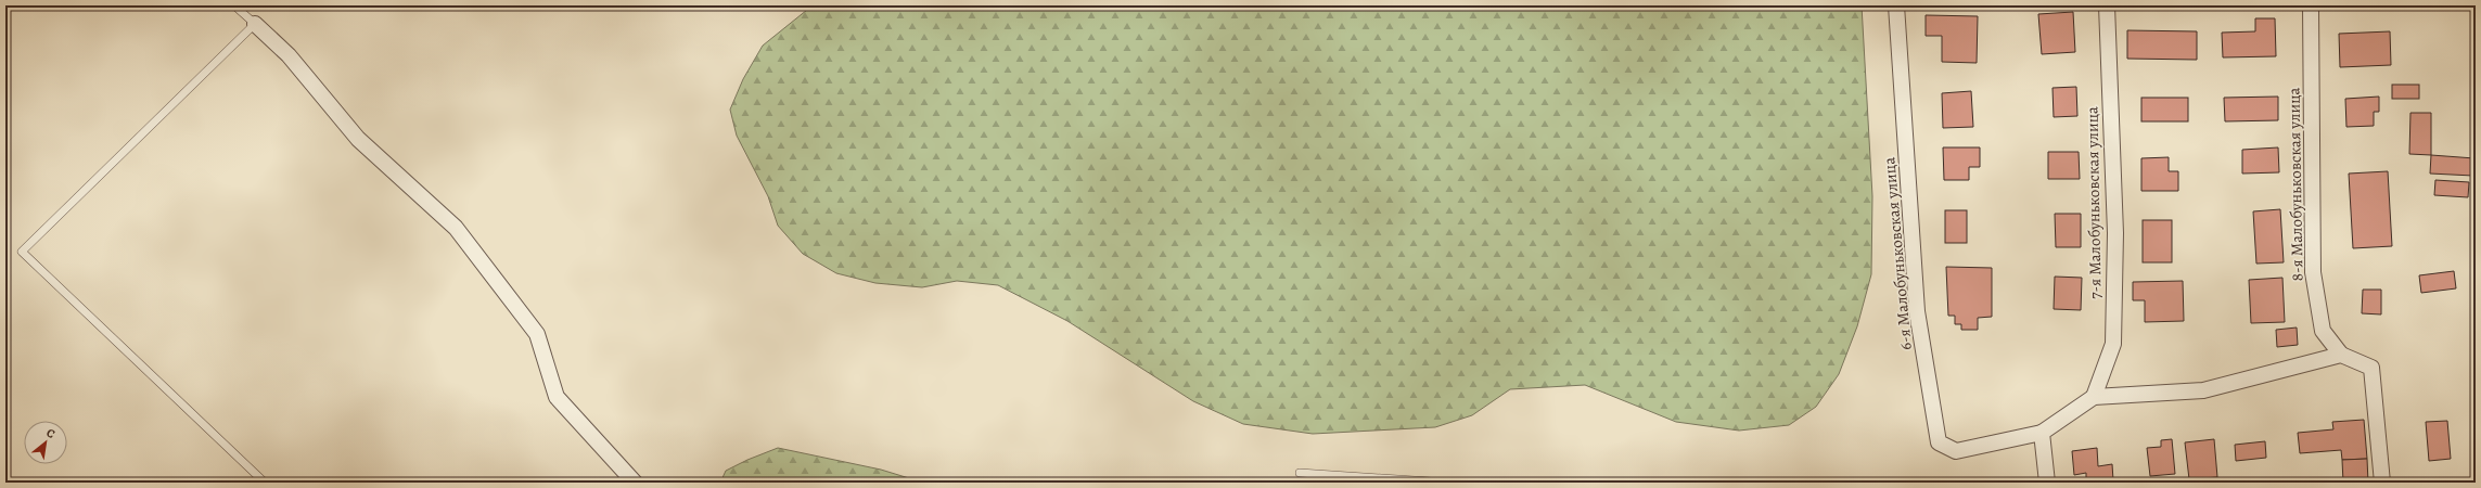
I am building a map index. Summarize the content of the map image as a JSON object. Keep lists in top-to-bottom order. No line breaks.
{"streets":{"street":["8-я Малобуньковская улица","7-я Малобуньковская улица","6-я Малобуньковская улица"]},"north":"top right"}
